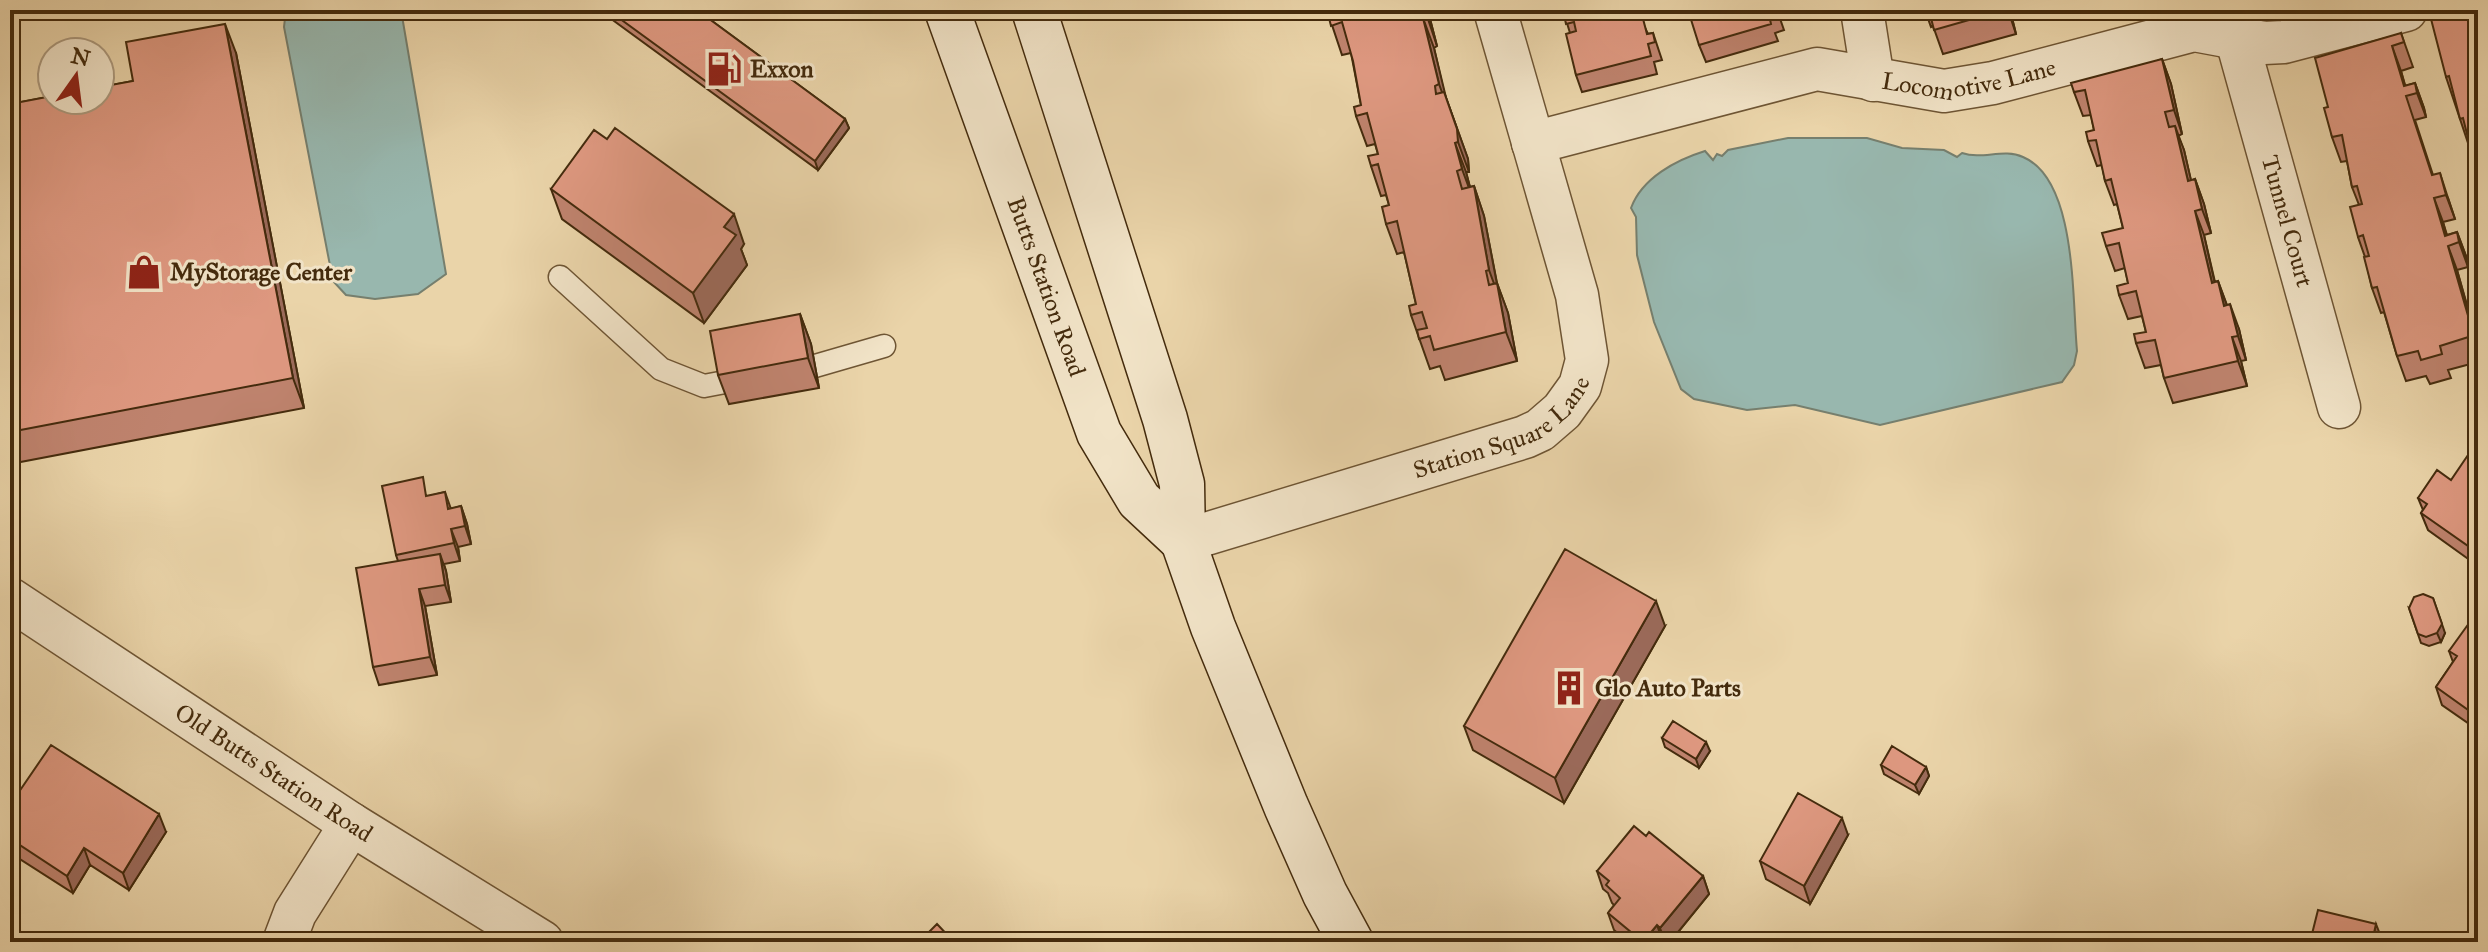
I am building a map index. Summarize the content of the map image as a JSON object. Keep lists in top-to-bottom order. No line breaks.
{"streets":{"main road":["Butts Station Road"],"street":["Locomotive Lane","Tunnel Court","Station Square Lane","Old Butts Station Road"]},"crossings":[["Locomotive Lane","Tunnel Court"],["Locomotive Lane","Station Square Lane"],["Butts Station Road","Station Square Lane"]],"places":{"fuel station":["Exxon"],"shop":["MyStorage Center"],"building":["Glo Auto Parts"]},"north":"top"}
